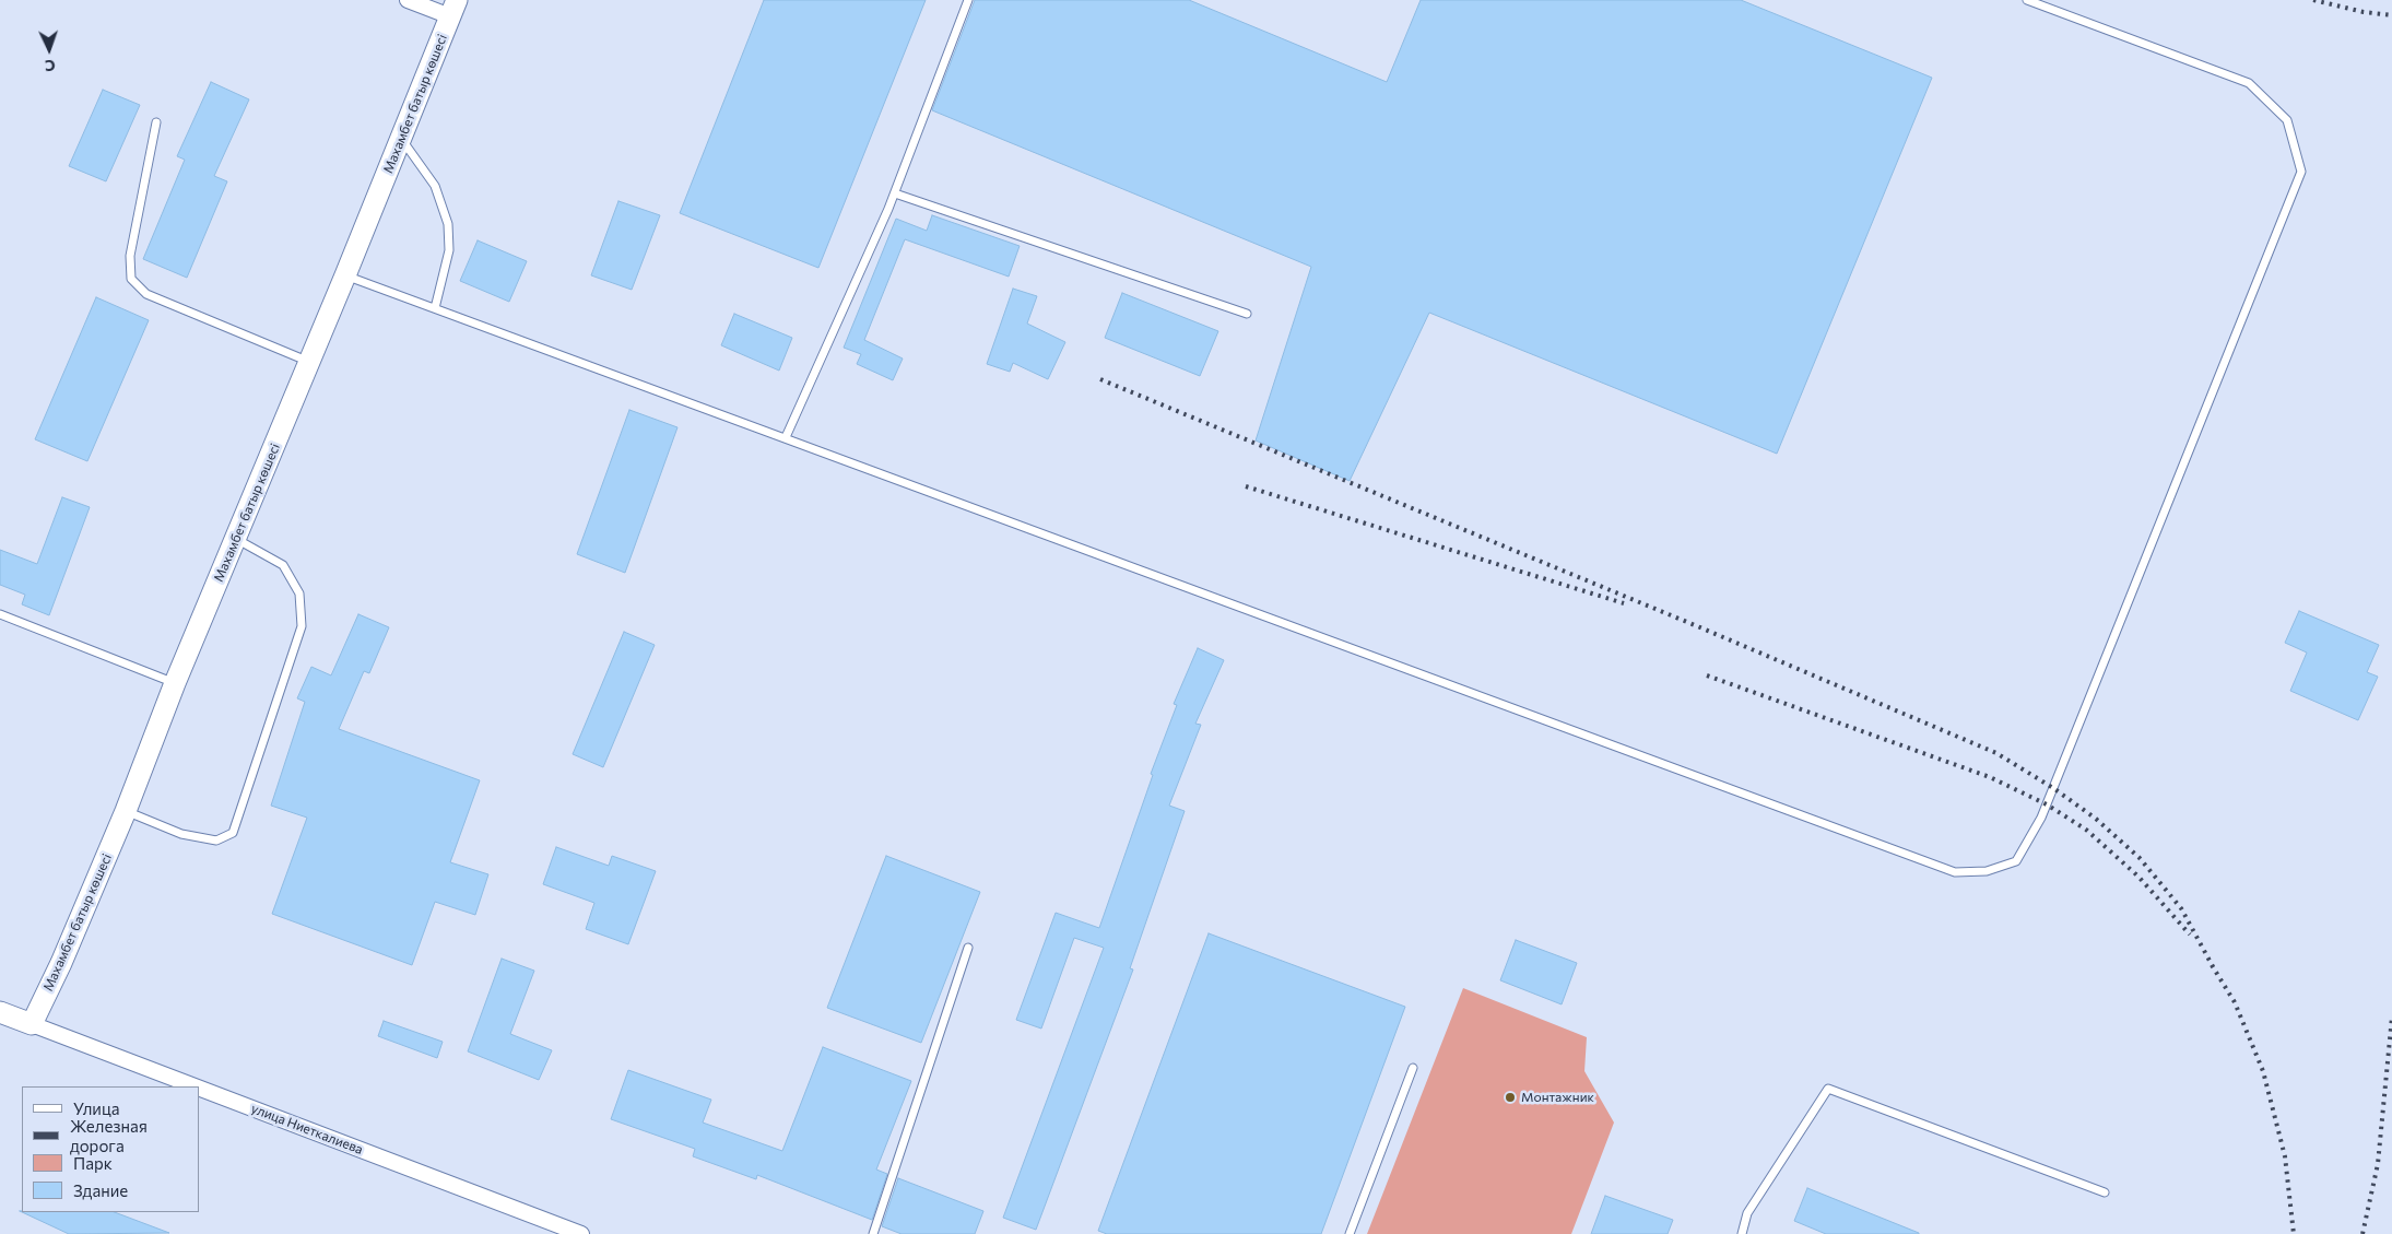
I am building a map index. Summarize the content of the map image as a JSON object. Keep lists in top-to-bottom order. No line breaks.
{"streets":{"street":["Махамбет батыр көшесі","улица Ниеткалиева"]},"crossings":[["Махамбет батыр көшесі","улица Ниеткалиева"]],"places":["Монтажник"],"legend":["Улица","Железная дорога","Парк","Здание"],"north":"bottom"}
